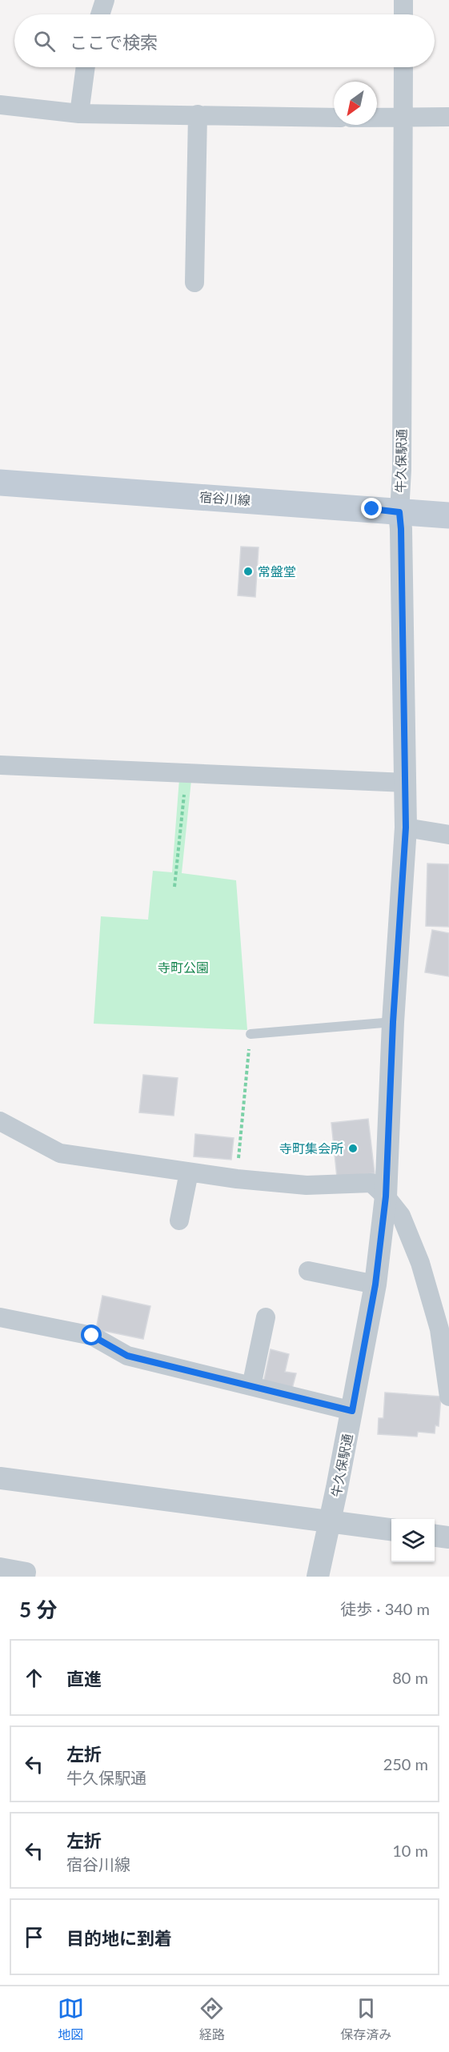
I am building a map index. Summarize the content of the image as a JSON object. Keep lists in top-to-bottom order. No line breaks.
{"streets":{"main road":["宿谷川線"],"street":["牛久保駅通"]},"crossings":[["牛久保駅通","宿谷川線"]],"parks":["寺町公園"],"places":["常盤堂","寺町集会所"],"north":"bottom left","page":{"search":"ここで検索","heading":["5 分","徒歩 · 340 m"],"list":[["直進","80 m"],["左折","牛久保駅通","250 m"],["左折","宿谷川線","10 m"],"目的地に到着"],"nav":["地図","経路","保存済み"]}}
